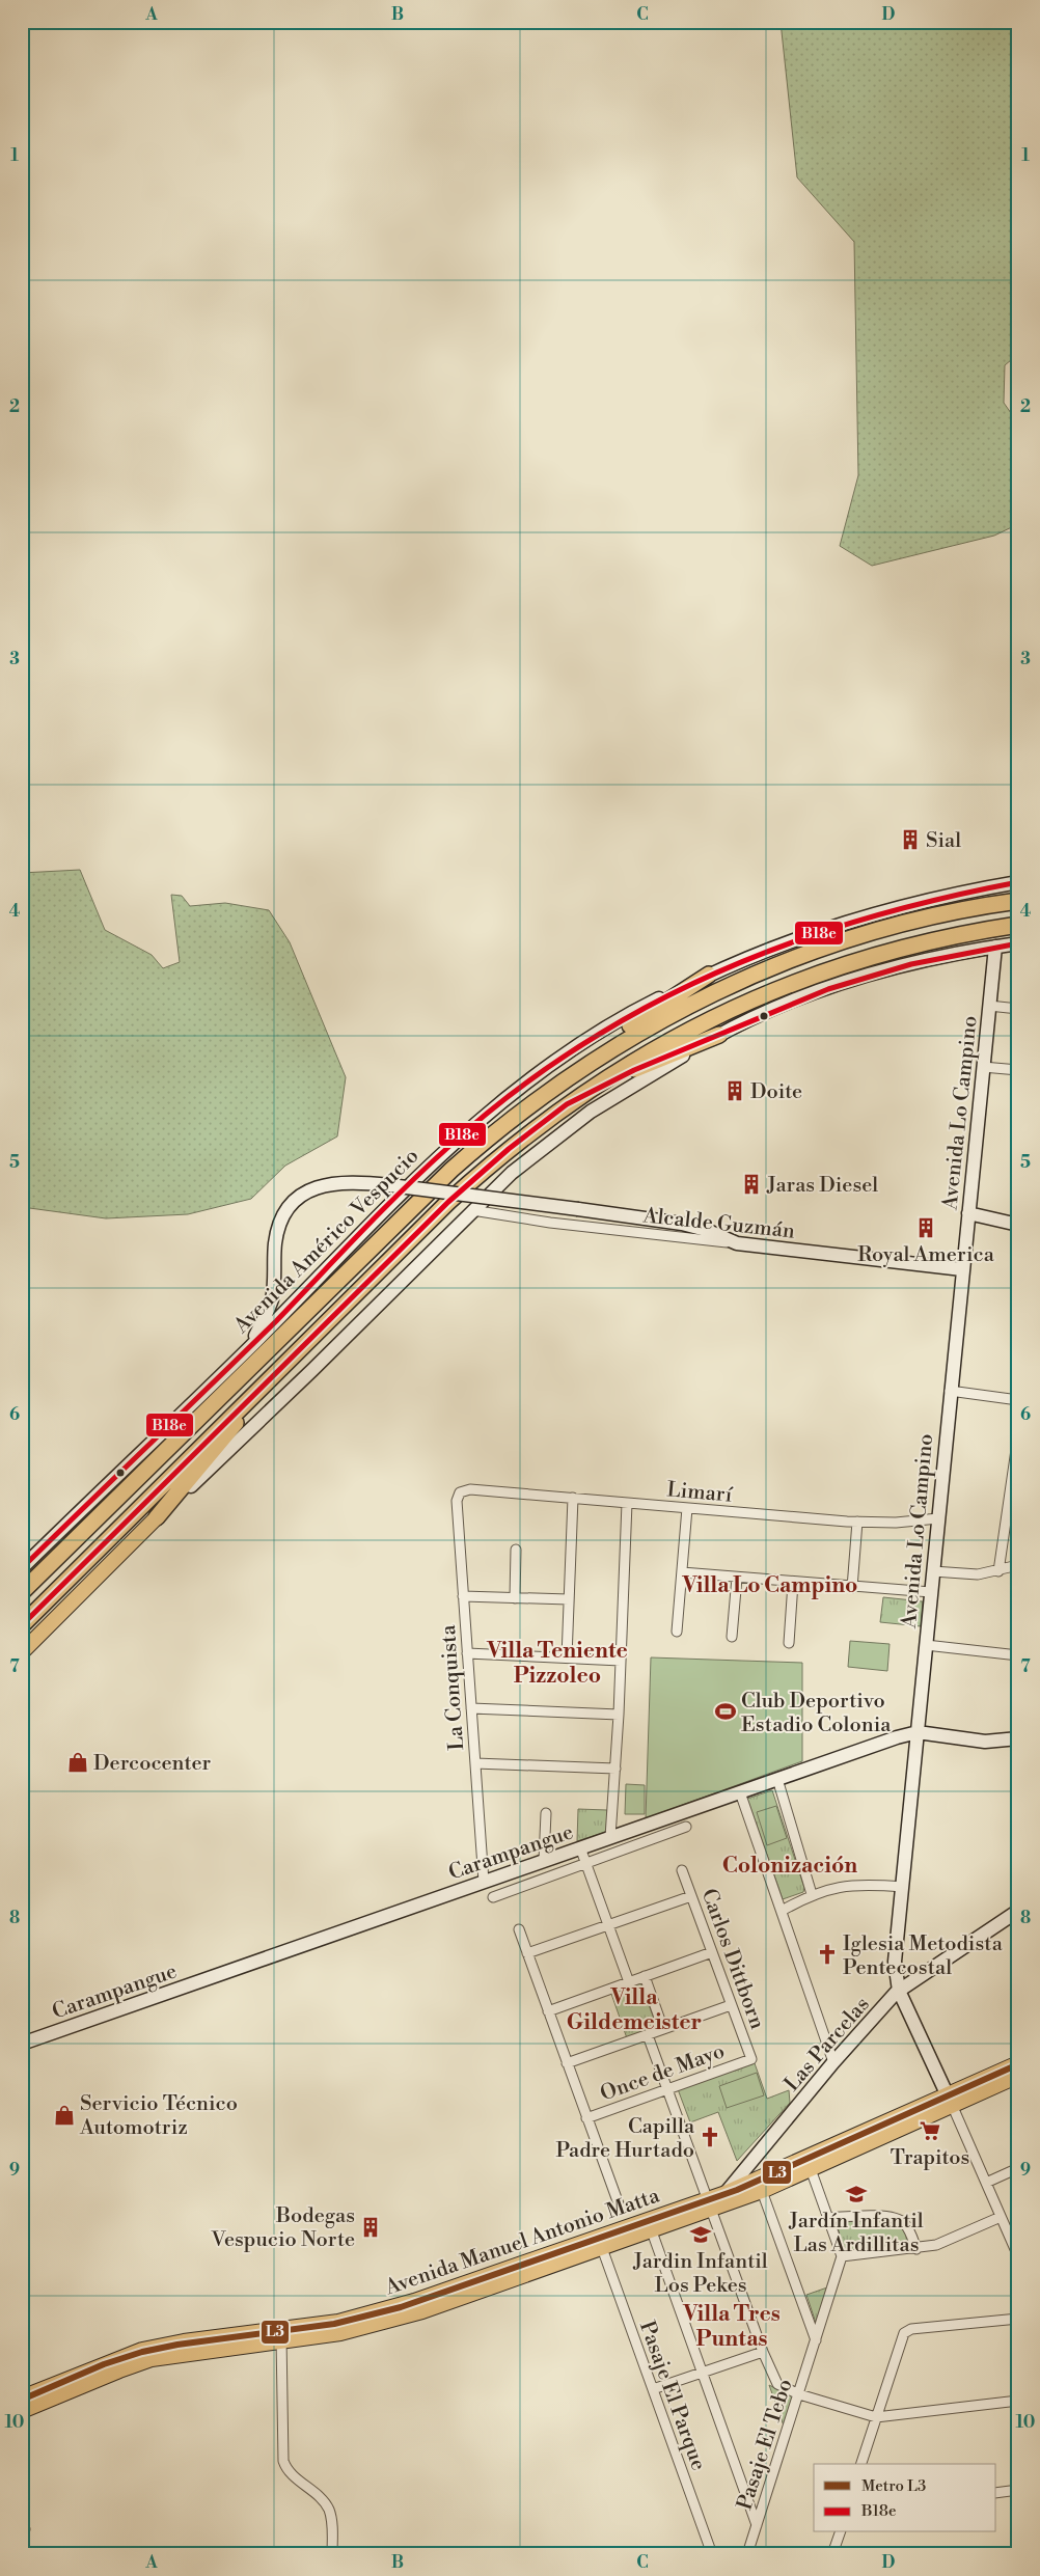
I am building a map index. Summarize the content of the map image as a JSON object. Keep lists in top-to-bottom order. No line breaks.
{"streets":{"main road":["Avenida Lo Campino","Alcalde Guzmán","Avenida Américo Vespucio","Carampangue","Las Parcelas","Avenida Manuel Antonio Matta"],"street":["Limarí","La Conquista","Carlos Dittborn","Once de Mayo","Pasaje El Parque","Pasaje El Tebo"]},"crossings":[["Avenida Lo Campino","Alcalde Guzmán"],["Avenida Lo Campino","Limarí"],["Avenida Lo Campino","Carampangue"],["Avenida Lo Campino","Las Parcelas"],["Avenida Lo Campino","Avenida Manuel Antonio Matta"],["Limarí","La Conquista"],["La Conquista","Carampangue"],["Carlos Dittborn","Once de Mayo"],["Las Parcelas","Avenida Manuel Antonio Matta"],["Avenida Manuel Antonio Matta","Pasaje El Parque"]],"districts":["Villa Lo Campino","Villa Teniente Pizzoleo","Colonización","Villa Gildemeister","Villa Tres Puntas"],"places":{"building":["Sial","Doite","Jaras Diesel","Royal America","Bodegas Vespucio Norte"],"sports":["Club Deportivo Estadio Colonia"],"shop":["Dercocenter","Servicio Técnico Automotriz"],"church":["Iglesia Metodista Pentecostal","Capilla Padre Hurtado"],"supermarket":["Trapitos"],"school or university":["Jardín Infantil Las Ardillitas","Jardin Infantil Los Pekes"]},"lines":["transit line B18e","metro line L3"],"legend":["Metro L3","B18e"],"grid":{"columns":["A","B","C","D"],"rows":["1","2","3","4","5","6","7","8","9","10"]}}
